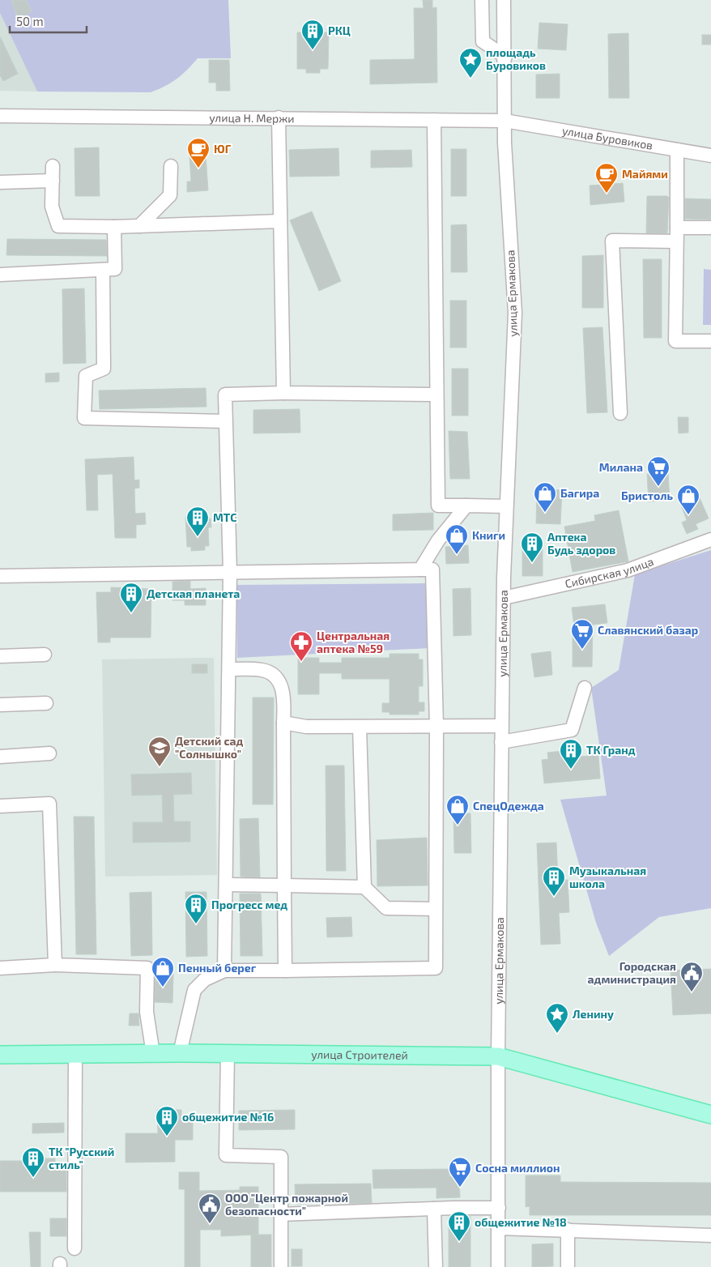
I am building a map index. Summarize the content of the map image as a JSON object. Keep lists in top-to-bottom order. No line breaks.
{"streets":{"main road":["улица Строителей"],"street":["улица Н. Мержи","улица Буровиков","улица Ермакова","Сибирская улица"]},"crossings":[["улица Н. Мержи","улица Буровиков"],["улица Н. Мержи","улица Ермакова"],["улица Буровиков","улица Ермакова"],["улица Ермакова","Сибирская улица"],["улица Ермакова","улица Строителей"]],"places":{"building":["РКЦ","МТС","Аптека Будь здоров","Детская планета","ТК Гранд","Музыкальная школа","Прогресс мед","общежитие №16","ТК \"Русский стиль\"","общежитие №18"],"place":["площадь Буровиков","Ленину"],"cafe":["ЮГ","Майями"],"supermarket":["Милана","Славянский базар","Сосна миллион"],"shop":["Багира","Бристоль","Книги","СпецОдежда","Пенный берег"],"pharmacy":["Центральная аптека №59"],"school or university":["Детский сад \"Солнышко\""],"public building":["Городская администрация","ООО \"Центр пожарной безопасности\""]},"scale_bar":"50 m"}
